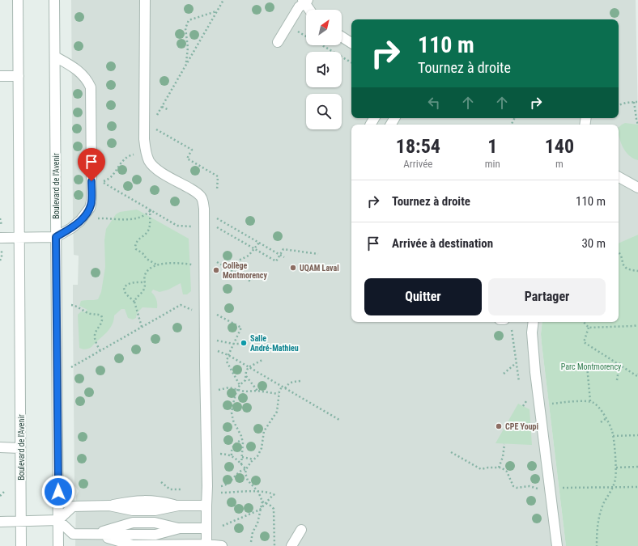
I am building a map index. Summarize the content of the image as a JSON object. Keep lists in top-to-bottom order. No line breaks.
{"streets":{"street":["Boulevard de l'Avenir"]},"parks":["Parc Montmorency"],"places":["UQAM Laval","Collège Montmorency","Salle André-Mathieu","CPE Youpi"],"north":"top right","page":{"turn":["110 m","Tournez à droite"],"eta":["18:54","Arrivée","1","min","140","m"],"list":[{"name":"Tournez à droite","value":"110 m"},{"name":"Arrivée à destination","value":"30 m"}],"buttons":["Quitter","Partager"]}}
